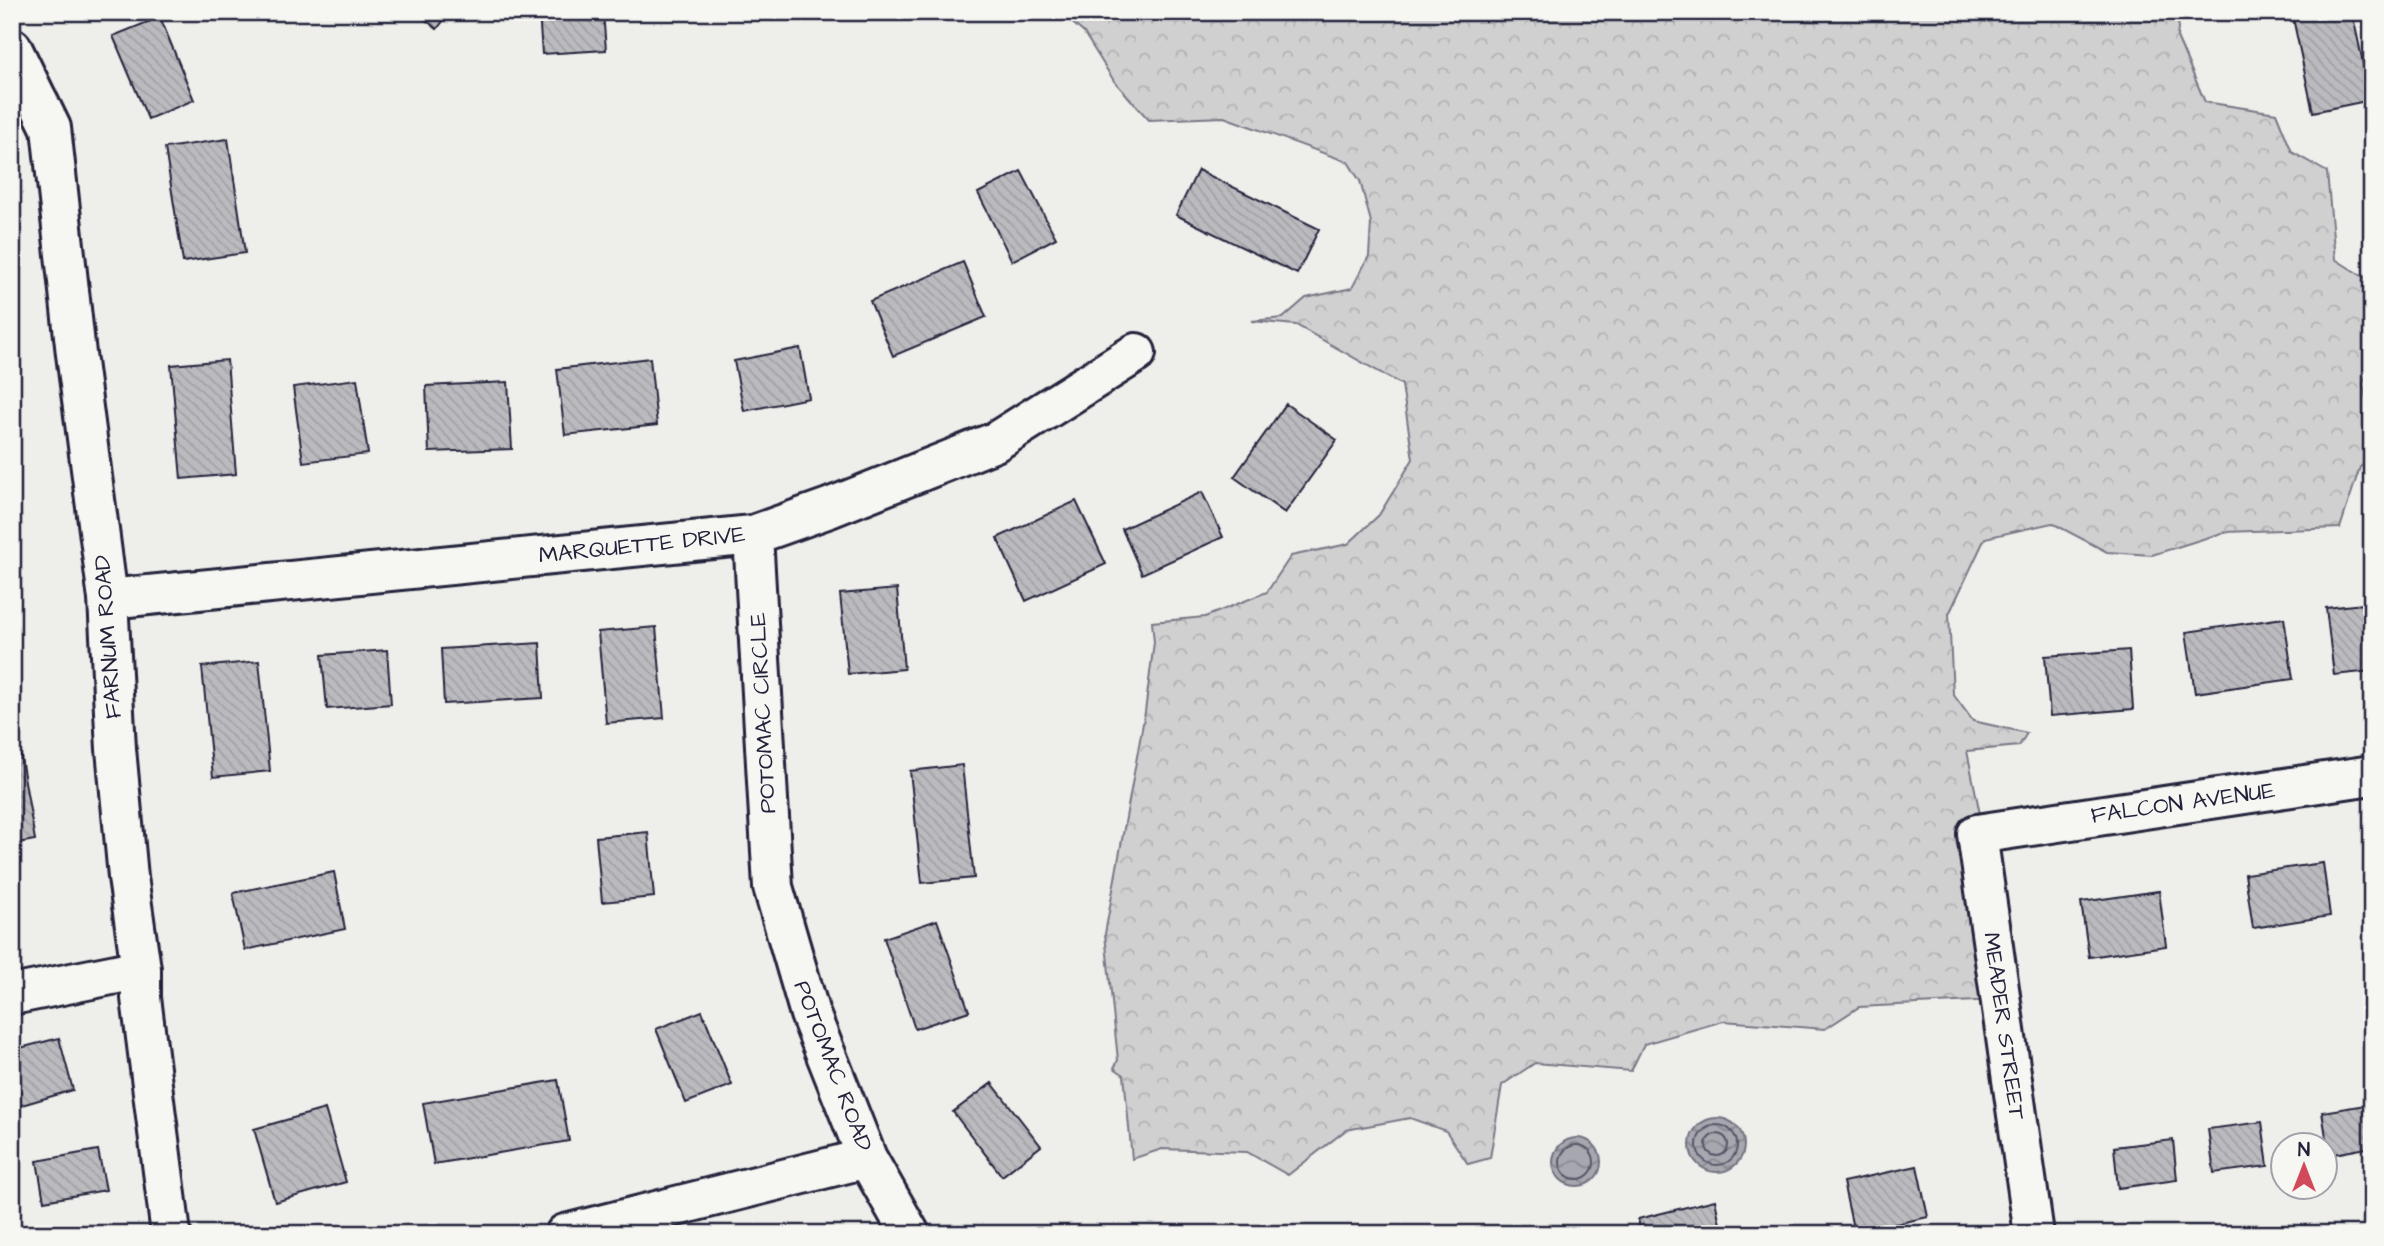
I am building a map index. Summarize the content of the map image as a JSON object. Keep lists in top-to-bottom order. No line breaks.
{"streets":{"street":["MARQUETTE DRIVE","FARNUM ROAD","POTOMAC CIRCLE","FALCON AVENUE","MEADER STREET","POTOMAC ROAD"]},"crossings":[["MARQUETTE DRIVE","FARNUM ROAD"],["MARQUETTE DRIVE","POTOMAC CIRCLE"],["POTOMAC CIRCLE","POTOMAC ROAD"],["FALCON AVENUE","MEADER STREET"]],"north":"top"}
